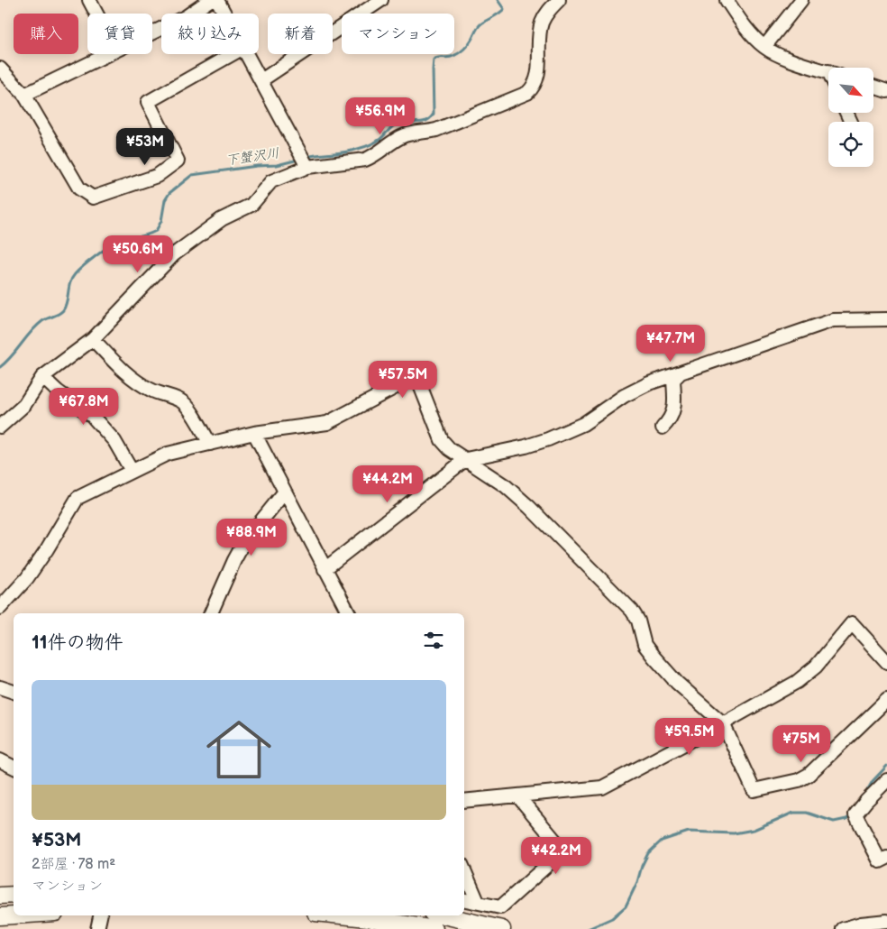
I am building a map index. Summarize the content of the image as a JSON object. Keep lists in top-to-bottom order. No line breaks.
{"water":["下蟹沢川"],"north":"bottom right","page":{"chip":["購入","賃貸","絞り込み","新着","マンション"],"price":["¥56.9M","¥53M","¥50.6M","¥47.7M","¥57.5M","¥67.8M","¥44.2M","¥88.9M","¥59.5M","¥75M","¥42.2M"],"heading":"11件の物件","list":[{"name":"¥53M","note":"2部屋 · 78 m² · マンション"}]}}
